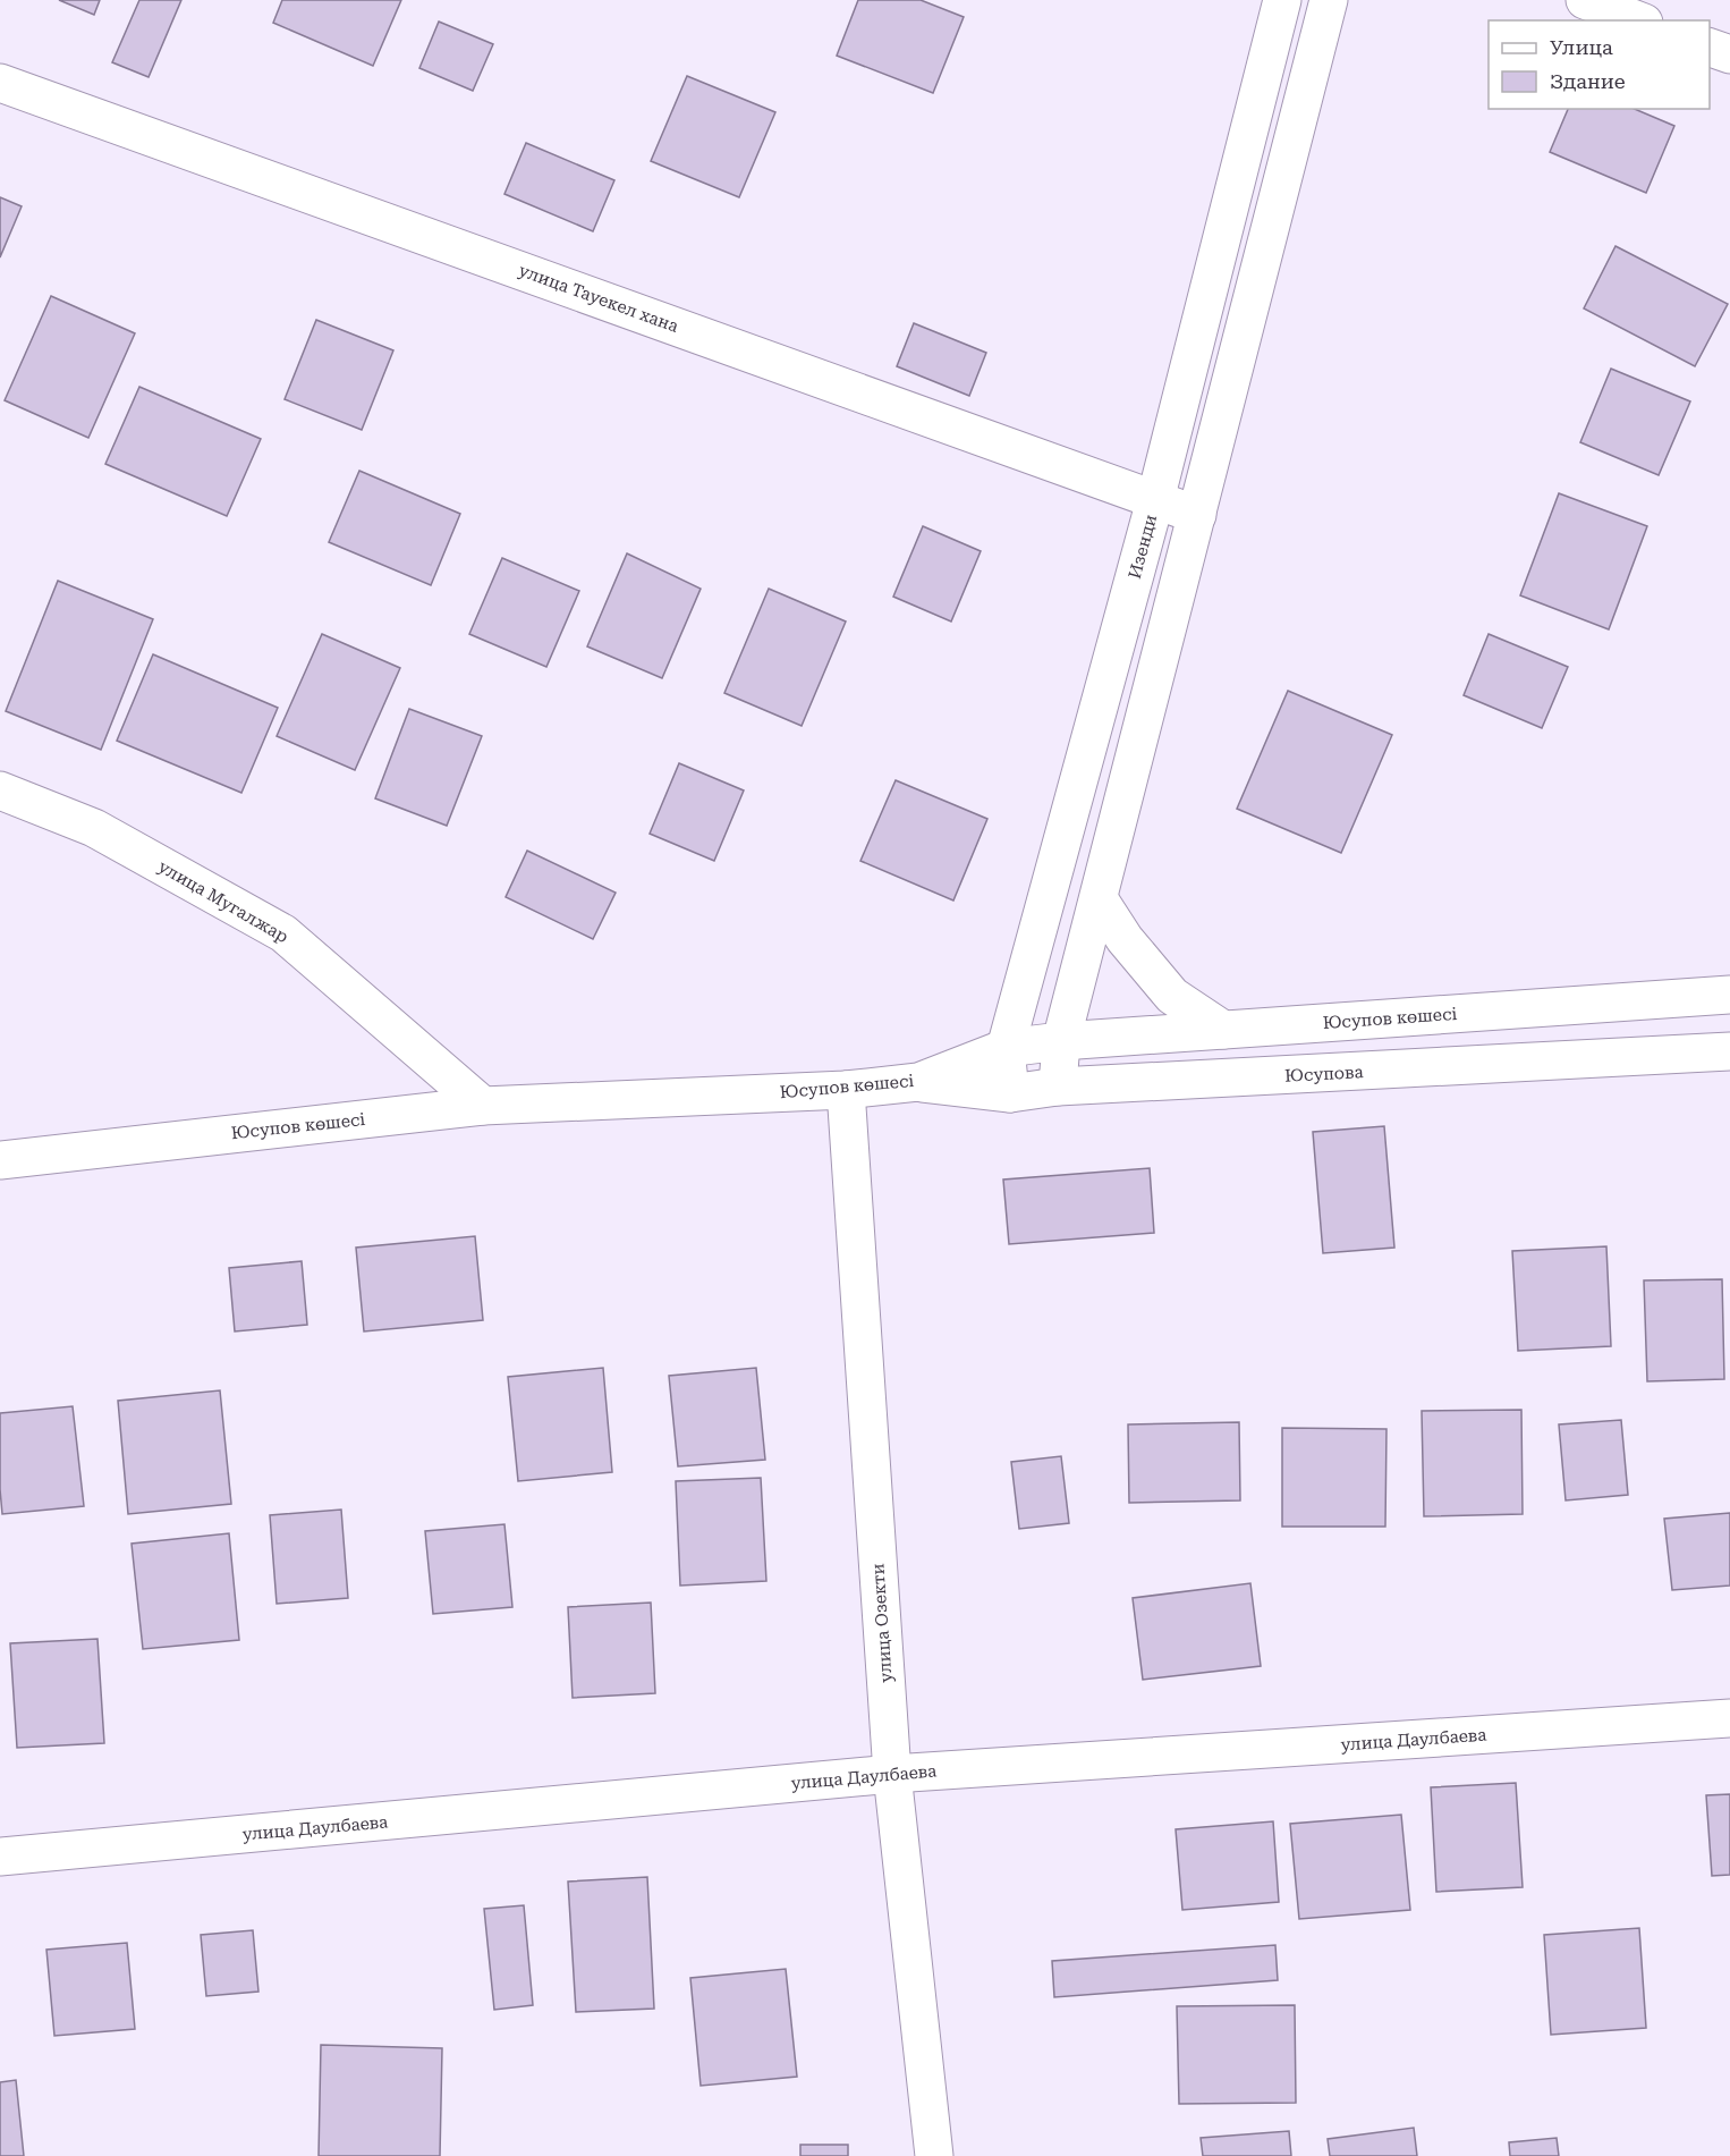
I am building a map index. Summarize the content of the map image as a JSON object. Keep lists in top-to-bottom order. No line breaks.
{"streets":{"street":["улица Тауекел хана","Изенди","улица Мугалжар","Юсупов көшесі","Юсупова","улица Озекти","улица Даулбаева"]},"crossings":[["улица Тауекел хана","Изенди"],["Изенди","Юсупов көшесі"],["Изенди","Юсупова"],["улица Мугалжар","Юсупов көшесі"],["Юсупов көшесі","Юсупова"],["Юсупов көшесі","улица Озекти"],["улица Озекти","улица Даулбаева"]],"legend":["Улица","Здание"]}
